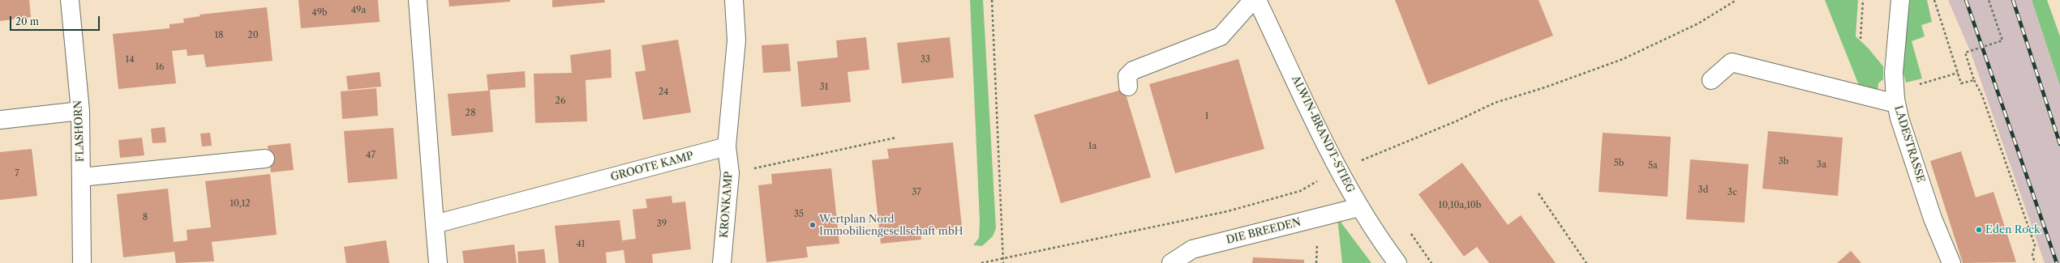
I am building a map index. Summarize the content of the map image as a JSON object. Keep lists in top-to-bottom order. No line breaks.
{"streets":{"street":["FLASHORN","ALWIN-BRANDT-STIEG","LADESTRASSE","GROOTE KAMP","KRONKAMP","DIE BREEDEN"]},"crossings":[["ALWIN-BRANDT-STIEG","DIE BREEDEN"],["GROOTE KAMP","KRONKAMP"]],"places":["Wertplan Nord Immobiliengesellschaft mbH","Eden Rock"],"house_numbers":["49a","49b","18","20","14","33","16","31","24","26","28","1","1a","47","3b","5b","3a","5a","7","3d","37","3c","10,12","10,10a,10b","35","8","39","41"],"scale_bar":"20 m"}
